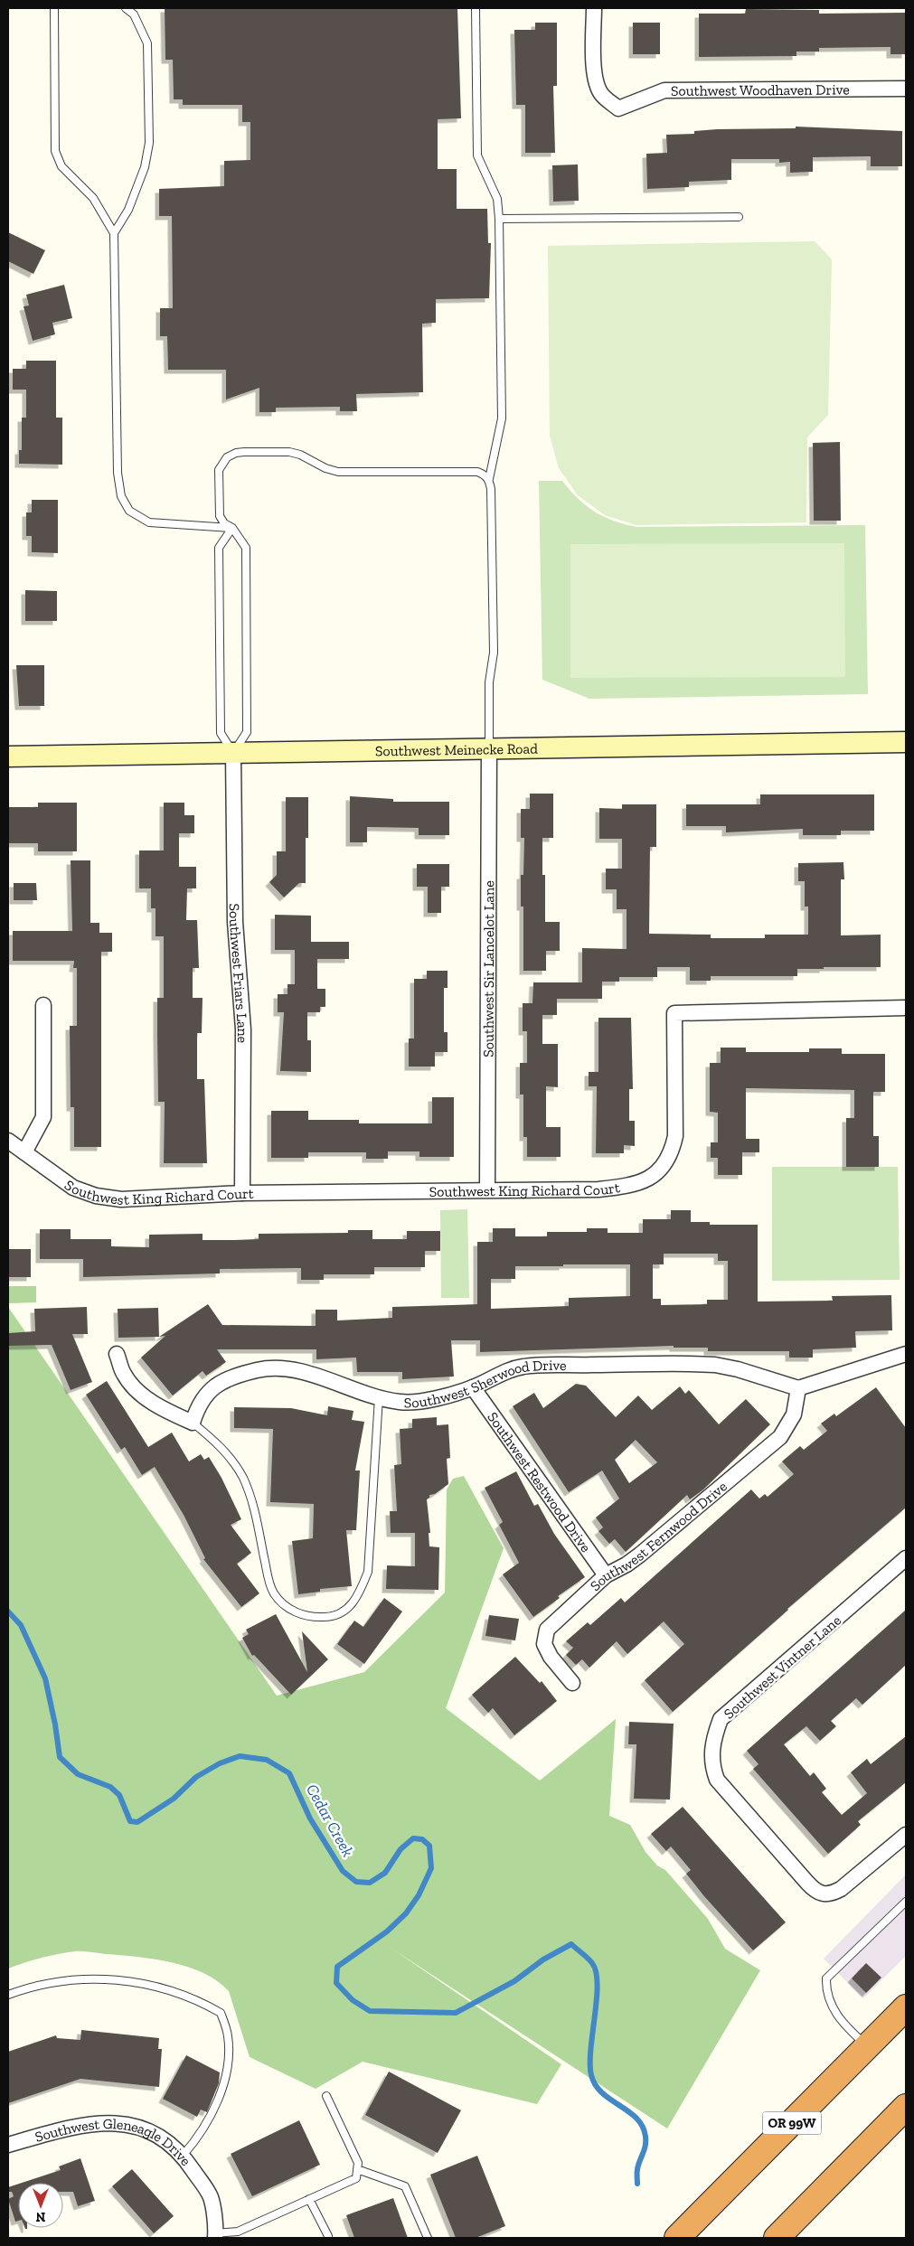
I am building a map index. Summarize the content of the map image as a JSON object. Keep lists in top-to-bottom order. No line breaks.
{"streets":{"highway":["OR 99W"],"main road":["Southwest Meinecke Road"],"street":["Southwest Woodhaven Drive","Southwest Sir Lancelot Lane","Southwest Friars Lane","Southwest King Richard Court","Southwest Sherwood Drive","Southwest Restwood Drive","Southwest Fernwood Drive","Southwest Vintner Lane","Southwest Gleneagle Drive"]},"crossings":[["Southwest Meinecke Road","Southwest Sir Lancelot Lane"],["Southwest Meinecke Road","Southwest Friars Lane"],["Southwest Sir Lancelot Lane","Southwest King Richard Court"],["Southwest Friars Lane","Southwest King Richard Court"],["Southwest Sherwood Drive","Southwest Restwood Drive"],["Southwest Sherwood Drive","Southwest Fernwood Drive"],["Southwest Restwood Drive","Southwest Fernwood Drive"]],"water":["Cedar Creek"],"north":"bottom"}
